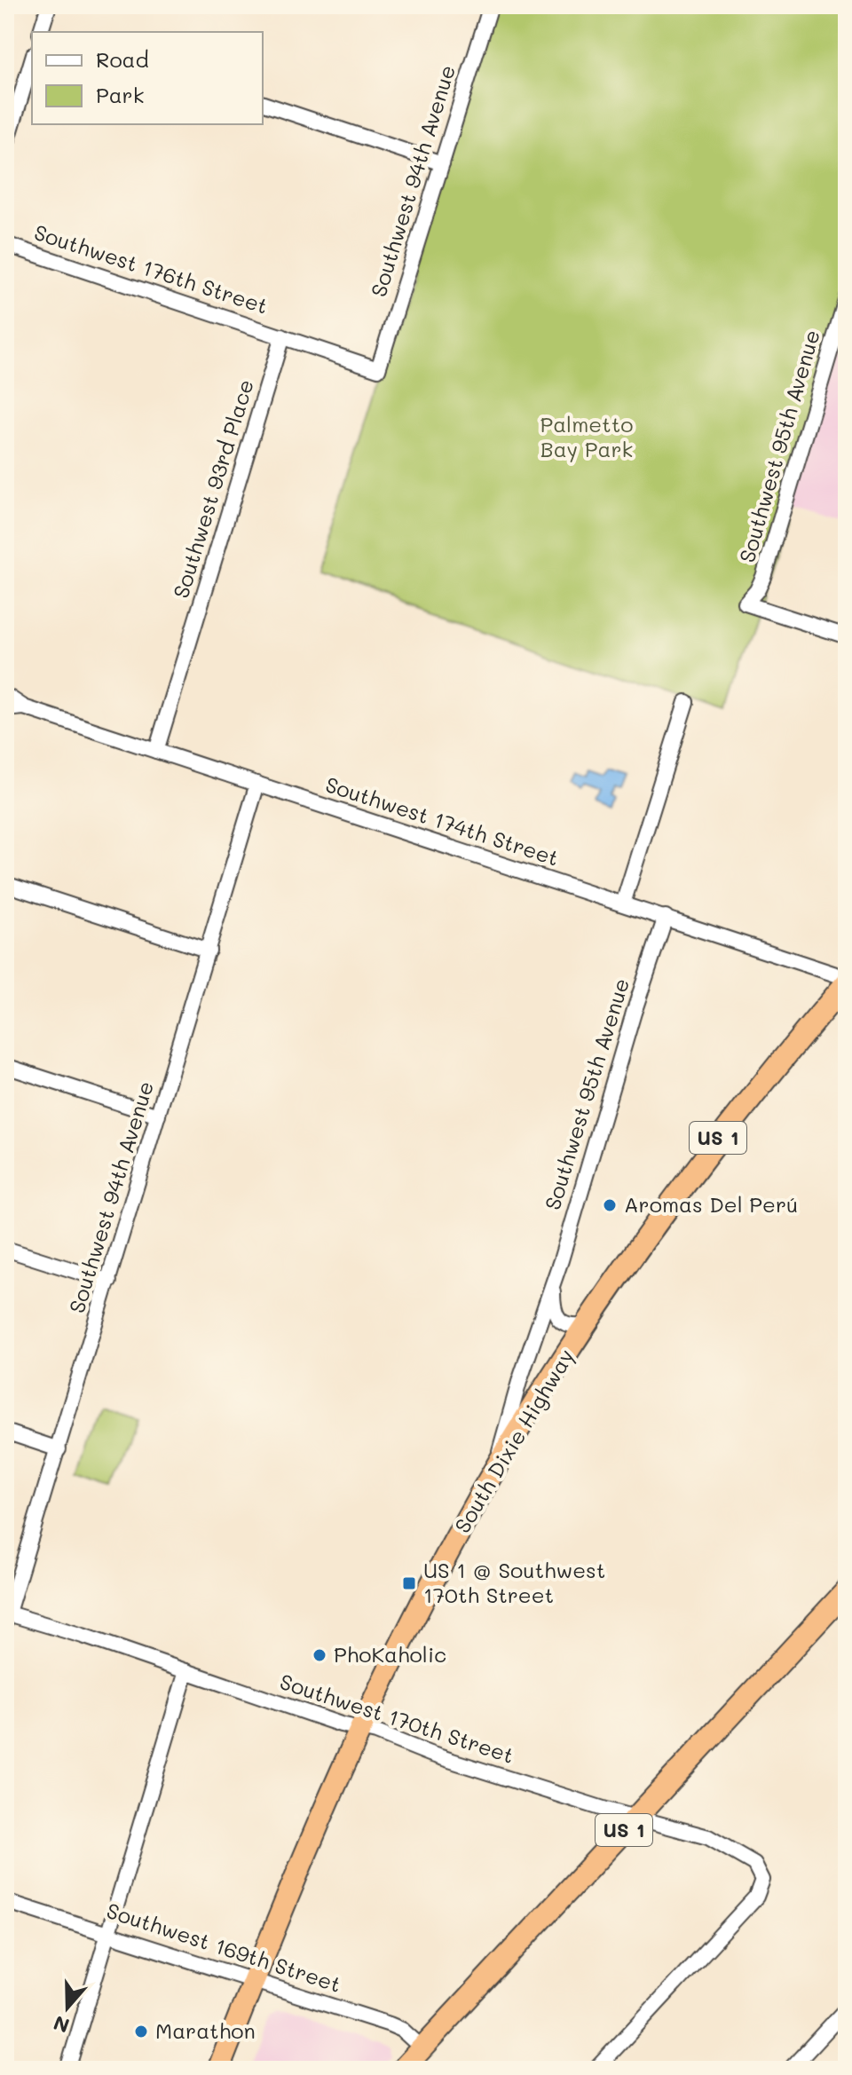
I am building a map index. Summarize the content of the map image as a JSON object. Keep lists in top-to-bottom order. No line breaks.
{"streets":{"highway":["US 1","South Dixie Highway"],"street":["Southwest 94th Avenue","Southwest 176th Street","Southwest 95th Avenue","Southwest 93rd Place","Southwest 174th Street","Southwest 170th Street","Southwest 169th Street"]},"crossings":[["Southwest 94th Avenue","Southwest 176th Street"],["Southwest 94th Avenue","Southwest 93rd Place"],["Southwest 94th Avenue","Southwest 174th Street"],["Southwest 94th Avenue","Southwest 170th Street"],["Southwest 176th Street","Southwest 93rd Place"],["Southwest 95th Avenue","Southwest 174th Street"],["Southwest 95th Avenue","South Dixie Highway"],["Southwest 93rd Place","Southwest 174th Street"],["Southwest 174th Street","South Dixie Highway"],["US 1","Southwest 170th Street"],["US 1","Southwest 169th Street"],["South Dixie Highway","Southwest 170th Street"],["South Dixie Highway","Southwest 169th Street"]],"parks":["Palmetto Bay Park"],"places":{"other":["Aromas Del Perú","PhoKaholic","Marathon"],"transit":["US 1 @ Southwest 170th Street"]},"legend":["Road","Park"],"north":"bottom"}
